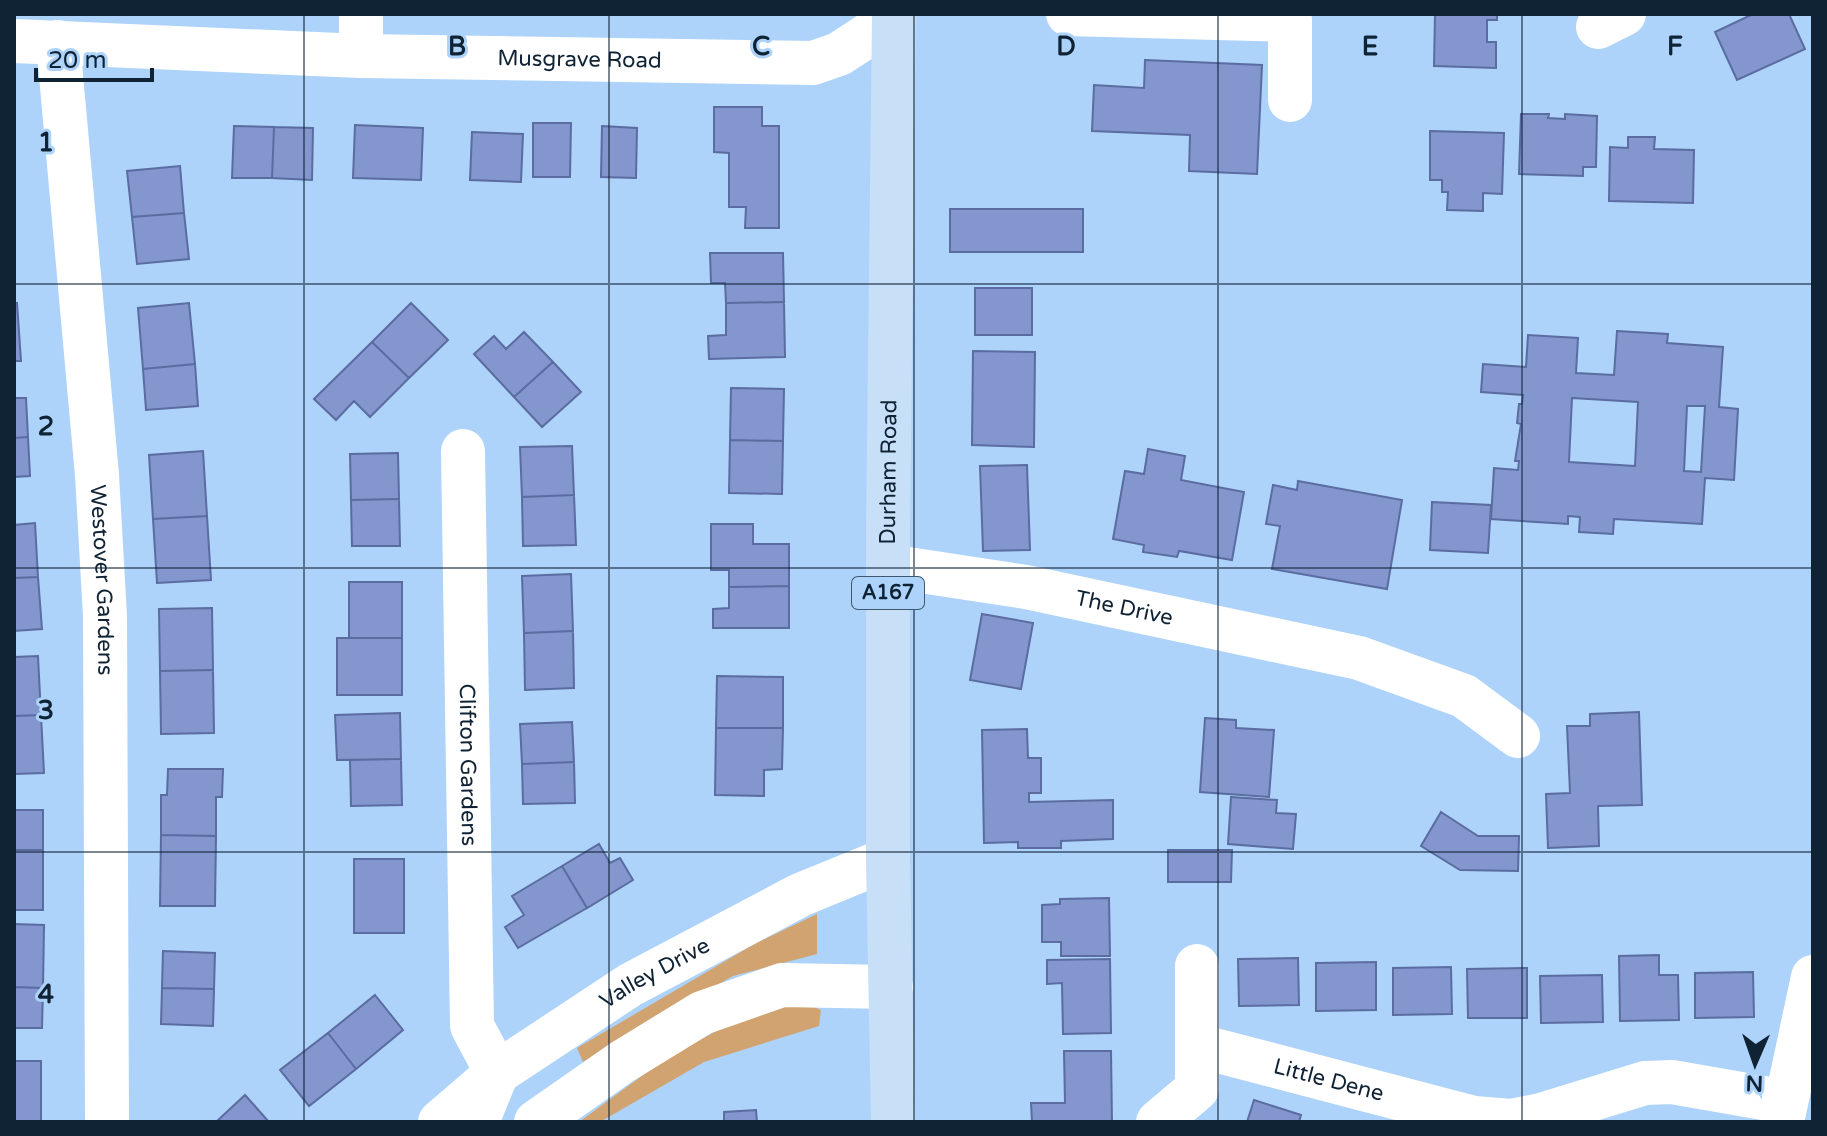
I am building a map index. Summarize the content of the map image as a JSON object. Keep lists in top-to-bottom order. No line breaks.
{"streets":{"main road":["Durham Road","A167"],"street":["Musgrave Road","Westover Gardens","The Drive","Clifton Gardens","Valley Drive","Little Dene"]},"crossings":[["Musgrave Road","Durham Road"],["Musgrave Road","Westover Gardens"],["Durham Road","The Drive"],["Durham Road","Valley Drive"],["Clifton Gardens","Valley Drive"]],"scale_bar":"20 m","north":"bottom","grid":{"columns":["B","C","D","E","F"],"rows":["1","2","3","4"]}}
